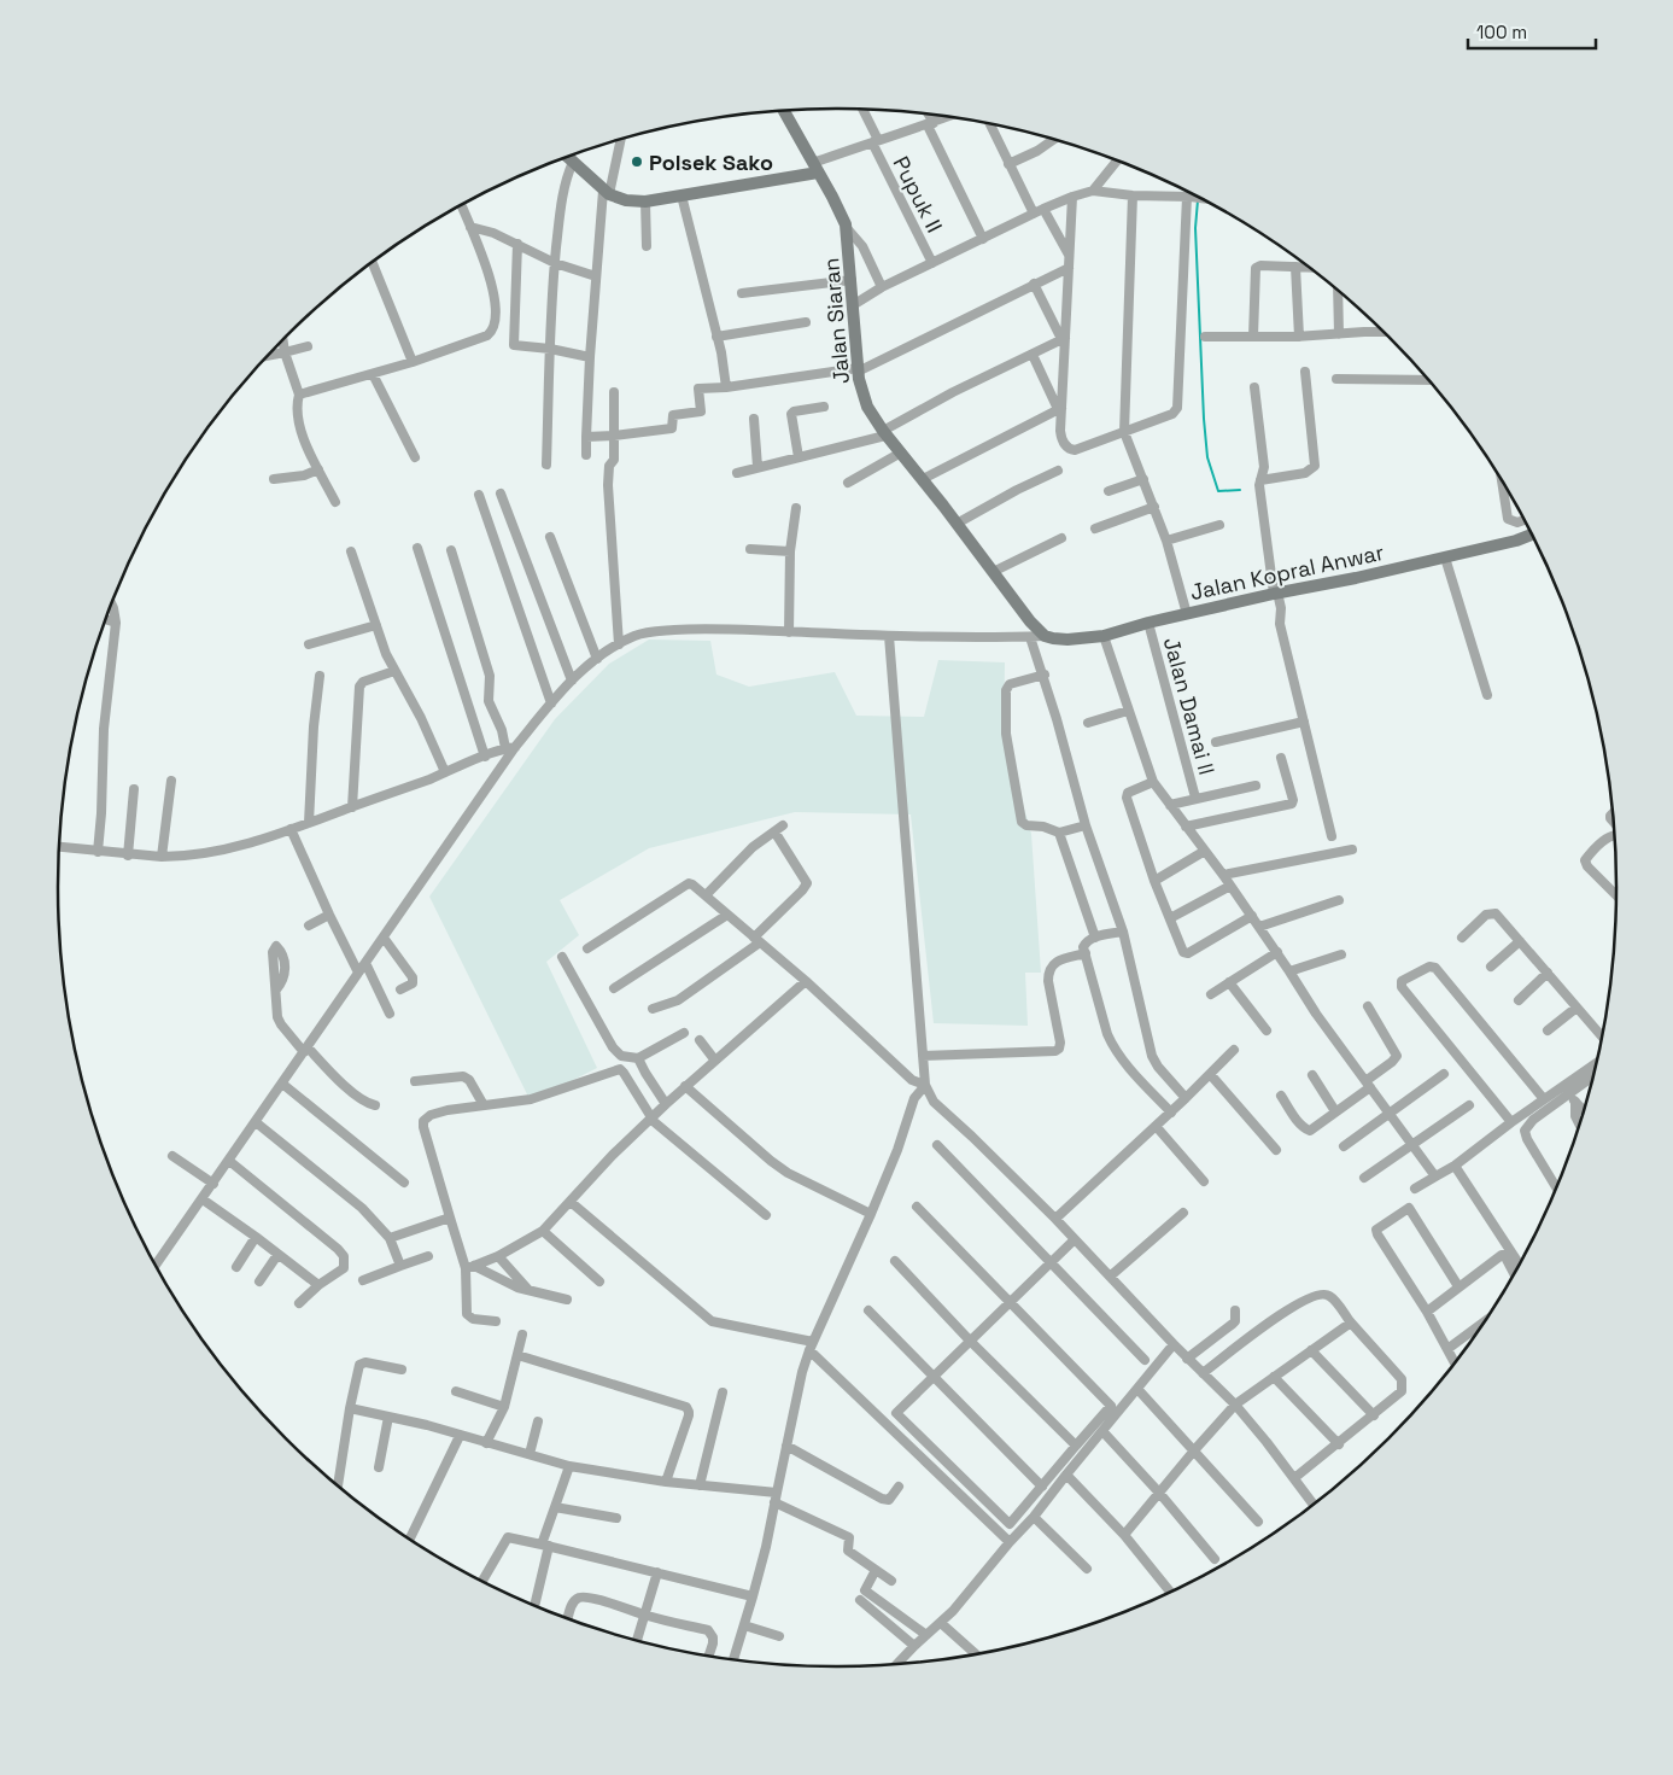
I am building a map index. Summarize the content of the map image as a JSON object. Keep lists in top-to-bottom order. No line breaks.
{"streets":{"street":["Pupuk II","Jalan Siaran","Jalan Kopral Anwar","Jalan Damai II"]},"crossings":[["Jalan Siaran","Jalan Kopral Anwar"],["Jalan Kopral Anwar","Jalan Damai II"]],"places":["Polsek Sako"],"scale_bar":"100 m"}
